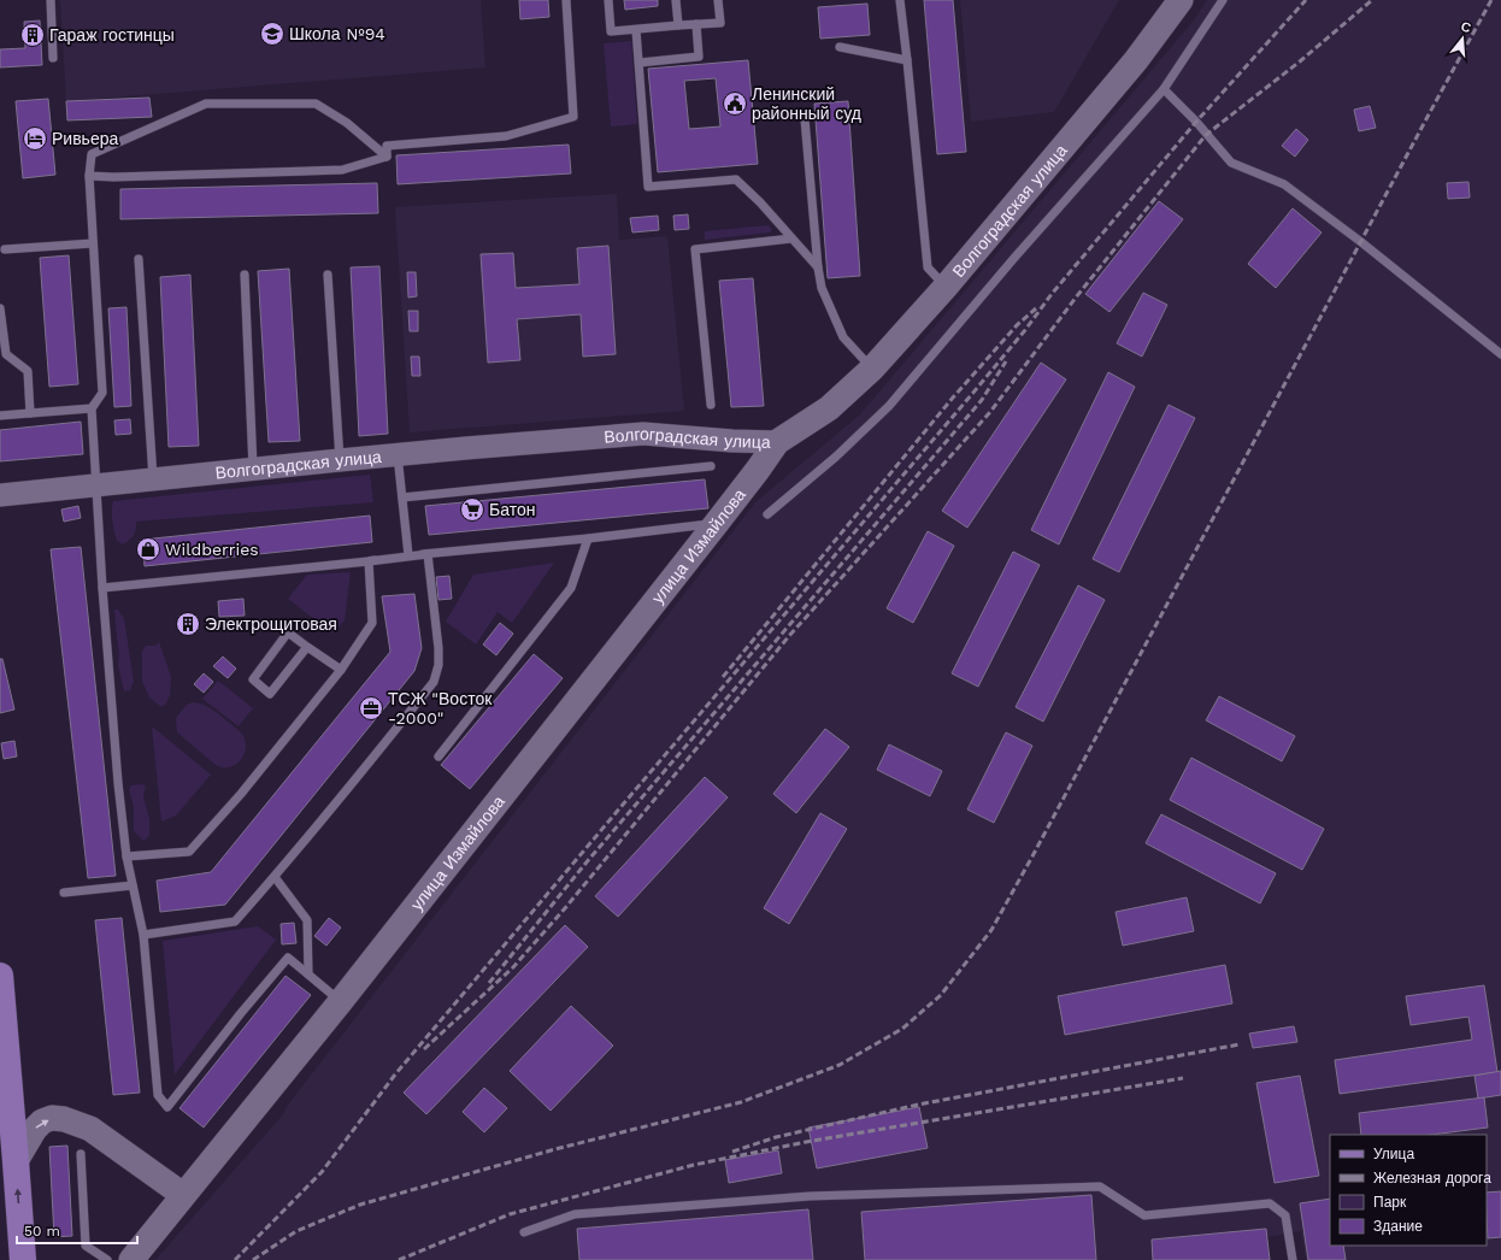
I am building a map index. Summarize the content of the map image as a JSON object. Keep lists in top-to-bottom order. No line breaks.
{"streets":{"main road":["Волгоградская улица","улица Измайлова"]},"crossings":[["Волгоградская улица","улица Измайлова"]],"places":{"school or university":["Школа №94"],"building":["Гараж гостинцы","Электрощитовая"],"public building":["Ленинский районный суд"],"hotel":["Ривьера"],"supermarket":["Батон"],"shop":["Wildberries"],"office":["ТСЖ \"Восток -2000\""]},"legend":["Улица","Железная дорога","Парк","Здание"],"scale_bar":"50 m","north":"top"}
